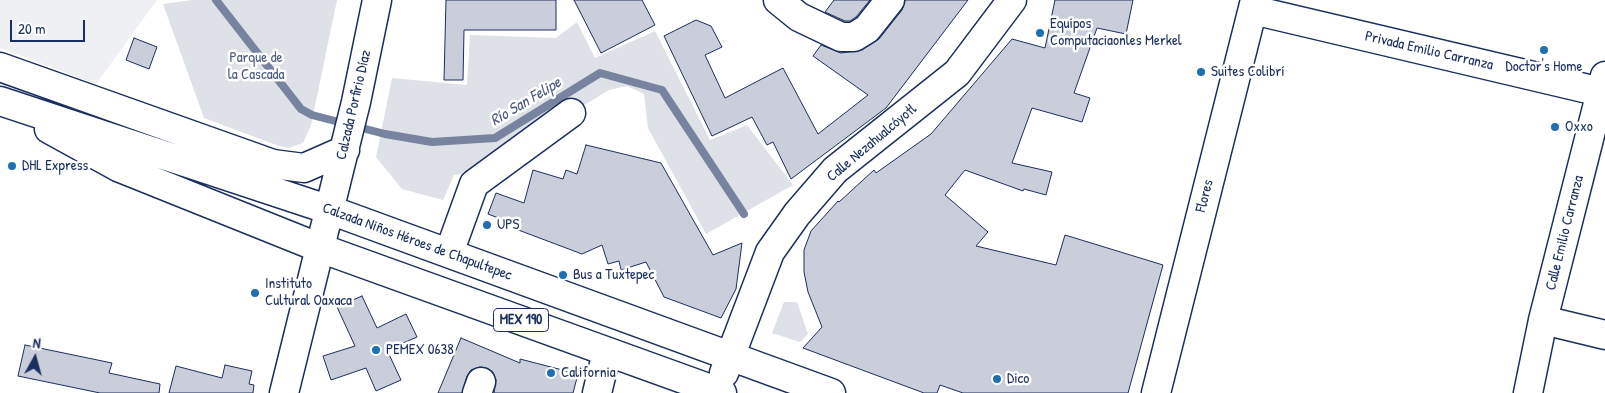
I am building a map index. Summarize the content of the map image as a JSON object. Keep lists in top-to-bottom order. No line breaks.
{"streets":{"main road":["Privada Emilio Carranza","Calzada Porfirio Díaz","Calle Nezahualcóyotl","Flores","Calle Emilio Carranza","Calzada Niños Héroes de Chapultepec","MEX 190"]},"crossings":[["Privada Emilio Carranza","Flores"],["Privada Emilio Carranza","Calle Emilio Carranza"],["Calzada Porfirio Díaz","Calzada Niños Héroes de Chapultepec"],["Calle Nezahualcóyotl","Calzada Niños Héroes de Chapultepec"]],"water":["Río San Felipe"],"parks":["Parque de la Cascada"],"places":["Equipos Computaciaonles Merkel","Doctor's Home","Suites Colibrí","Oxxo","DHL Express","UPS","Bus a Tuxtepec","Instituto Cultural Oaxaca","PEMEX 0638","California","Dico"],"scale_bar":"20 m","north":"top"}
